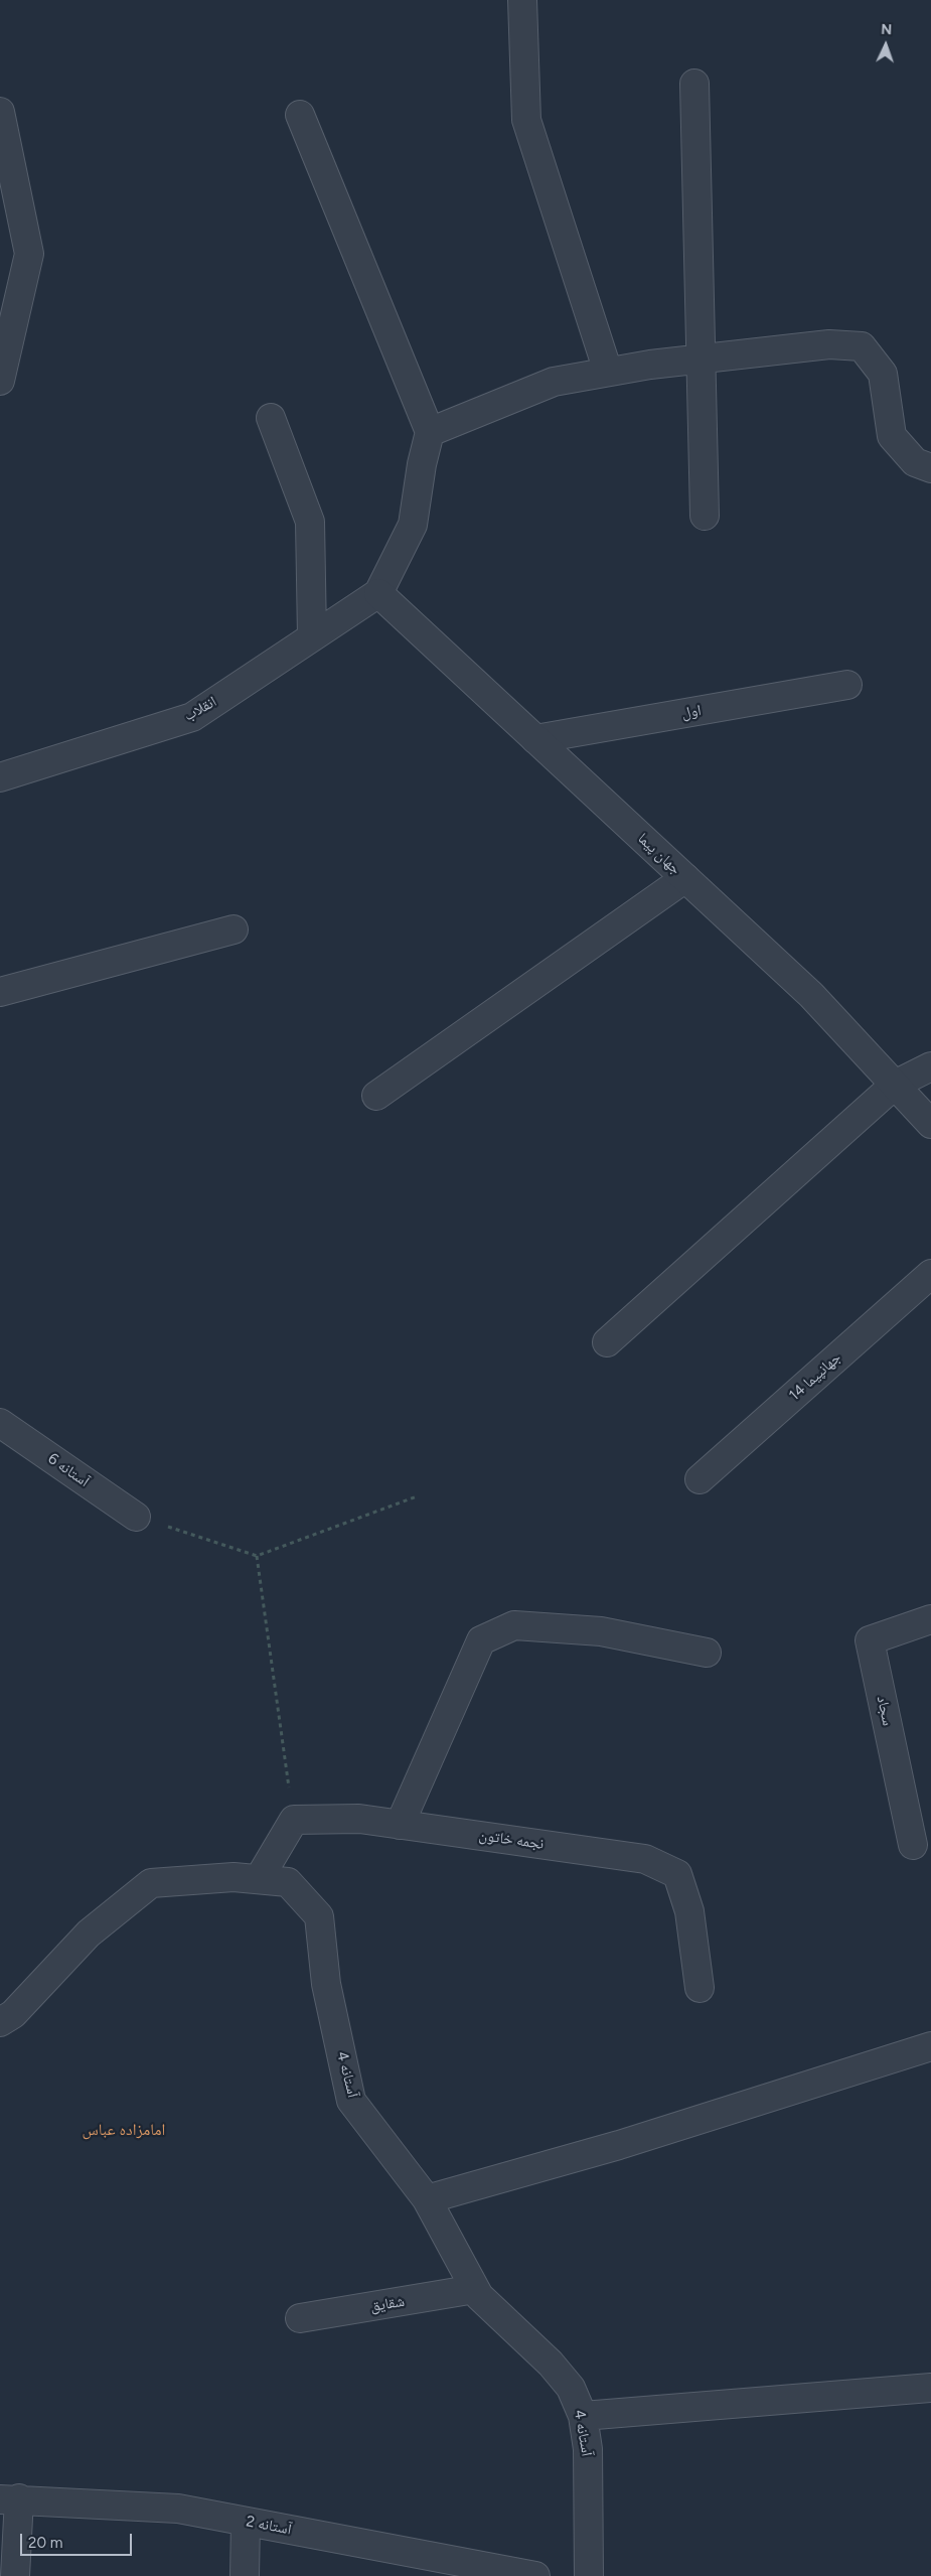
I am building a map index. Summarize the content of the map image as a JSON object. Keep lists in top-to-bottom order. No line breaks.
{"streets":{"street":["انقلاب","اول","جهان پیما","جهانپیما 14","آستانه 6","سجاد","نجمه خاتون","آستانه 4","شقایق","آستانه 2"]},"crossings":[["انقلاب","جهان پیما"],["اول","جهان پیما"],["آستانه 4","شقایق"]],"districts":["امامزاده عباس"],"scale_bar":"20 m","north":"top"}
